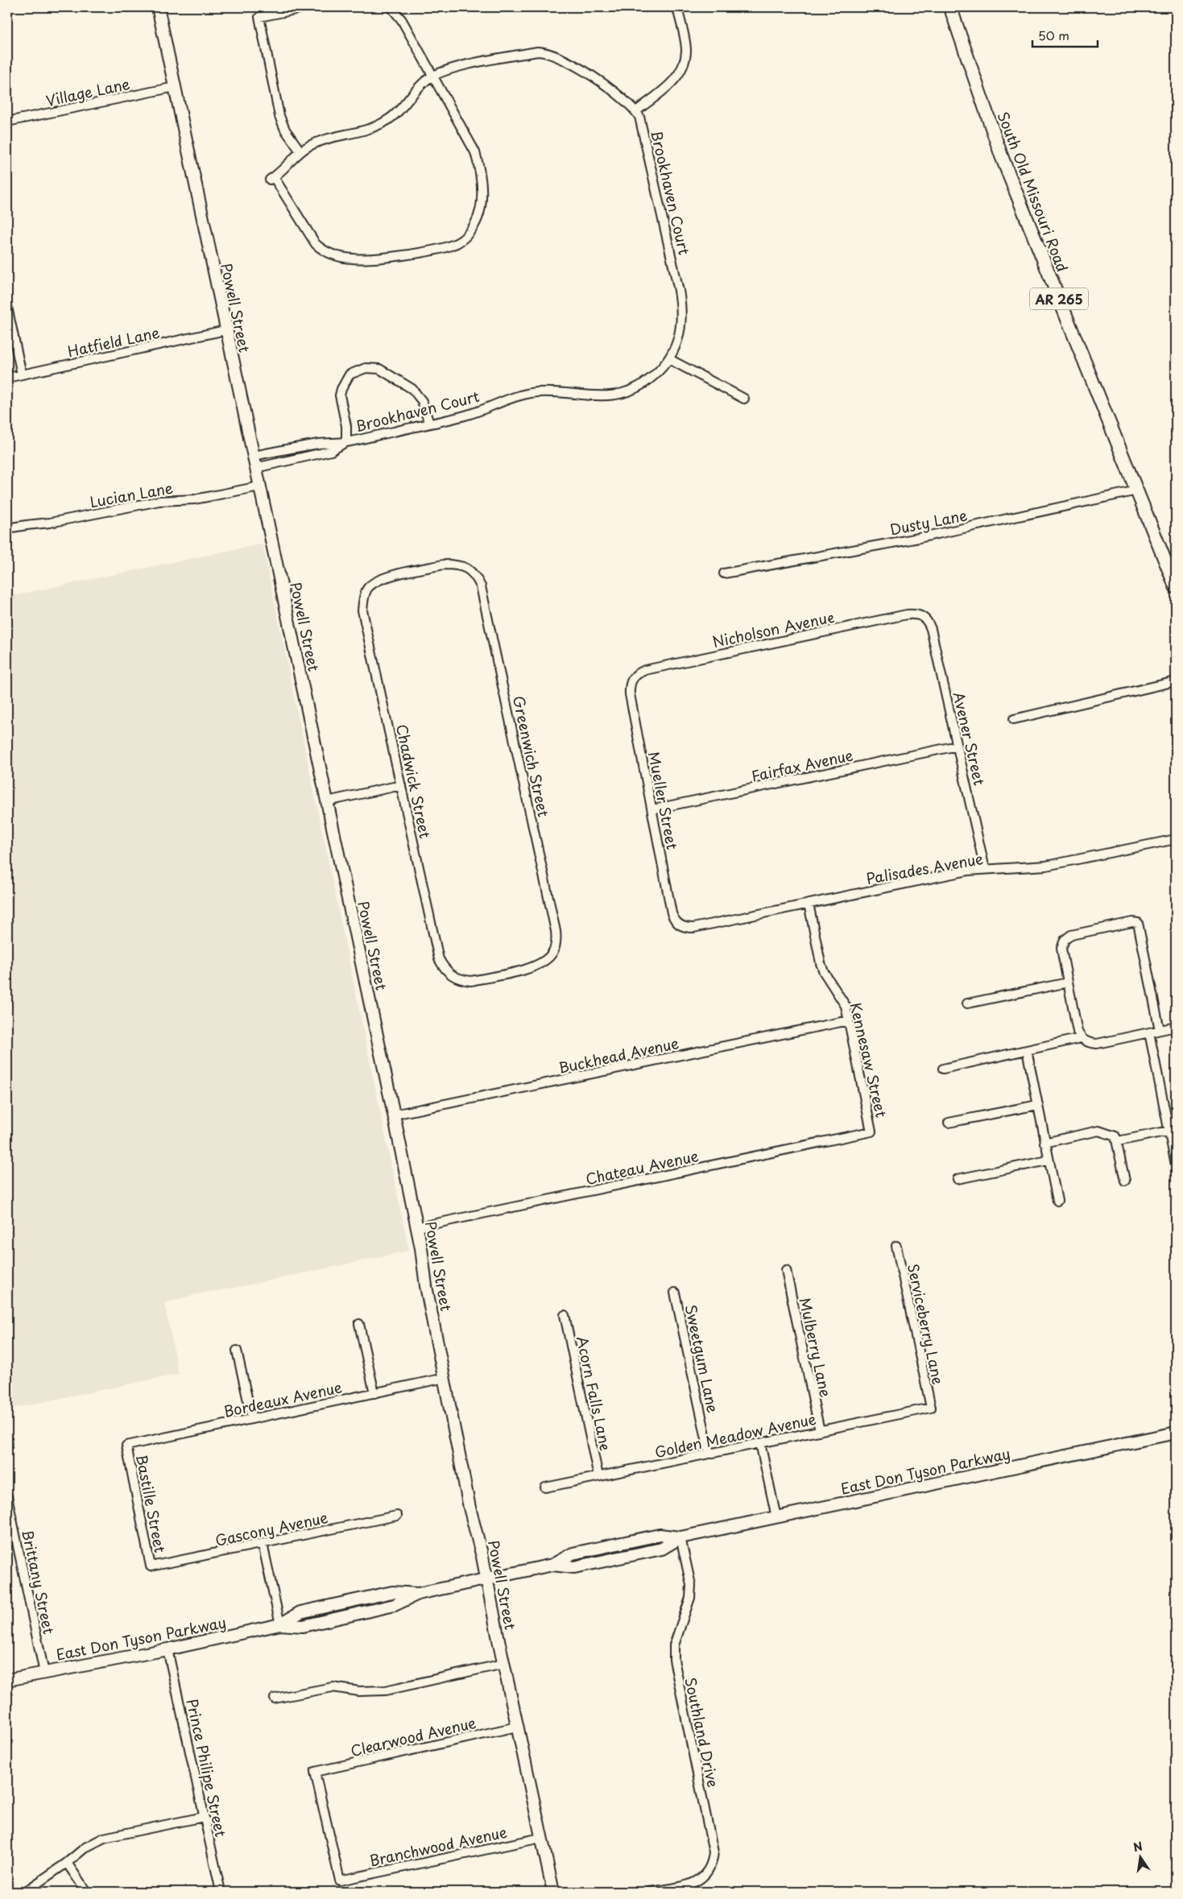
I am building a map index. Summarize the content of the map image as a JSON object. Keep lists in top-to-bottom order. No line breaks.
{"streets":{"main road":["South Old Missouri Road","AR 265"],"street":["Village Lane","Brookhaven Court","Powell Street","Hatfield Lane","Lucian Lane","Dusty Lane","Nicholson Avenue","Avener Street","Greenwich Street","Fairfax Avenue","Chadwick Street","Mueller Street","Palisades Avenue","Buckhead Avenue","Kennesaw Street","Chateau Avenue","Serviceberry Lane","Mulberry Lane","Sweetgum Lane","Acorn Falls Lane","Bordeaux Avenue","Golden Meadow Avenue","East Don Tyson Parkway","Bastille Street","Gascony Avenue","Brittany Street","Southland Drive","Clearwood Avenue","Prince Philipe Street","Branchwood Avenue"]},"crossings":[["Village Lane","Powell Street"],["South Old Missouri Road","Dusty Lane"],["Brookhaven Court","Powell Street"],["Powell Street","Hatfield Lane"],["Powell Street","Lucian Lane"],["Powell Street","Buckhead Avenue"],["Powell Street","Chateau Avenue"],["Powell Street","Bordeaux Avenue"],["Powell Street","East Don Tyson Parkway"],["Powell Street","Clearwood Avenue"],["Powell Street","Branchwood Avenue"],["Nicholson Avenue","Avener Street"],["Nicholson Avenue","Mueller Street"],["Avener Street","Fairfax Avenue"],["Avener Street","Palisades Avenue"],["Greenwich Street","Chadwick Street"],["Fairfax Avenue","Mueller Street"],["Mueller Street","Palisades Avenue"],["Palisades Avenue","Kennesaw Street"],["Buckhead Avenue","Kennesaw Street"],["Kennesaw Street","Chateau Avenue"],["Serviceberry Lane","Golden Meadow Avenue"],["Mulberry Lane","Golden Meadow Avenue"],["Sweetgum Lane","Golden Meadow Avenue"],["Acorn Falls Lane","Golden Meadow Avenue"],["Bordeaux Avenue","Bastille Street"],["East Don Tyson Parkway","Brittany Street"],["East Don Tyson Parkway","Southland Drive"],["East Don Tyson Parkway","Prince Philipe Street"],["Bastille Street","Gascony Avenue"],["Clearwood Avenue","Branchwood Avenue"]],"scale_bar":"50 m","north":"top"}
